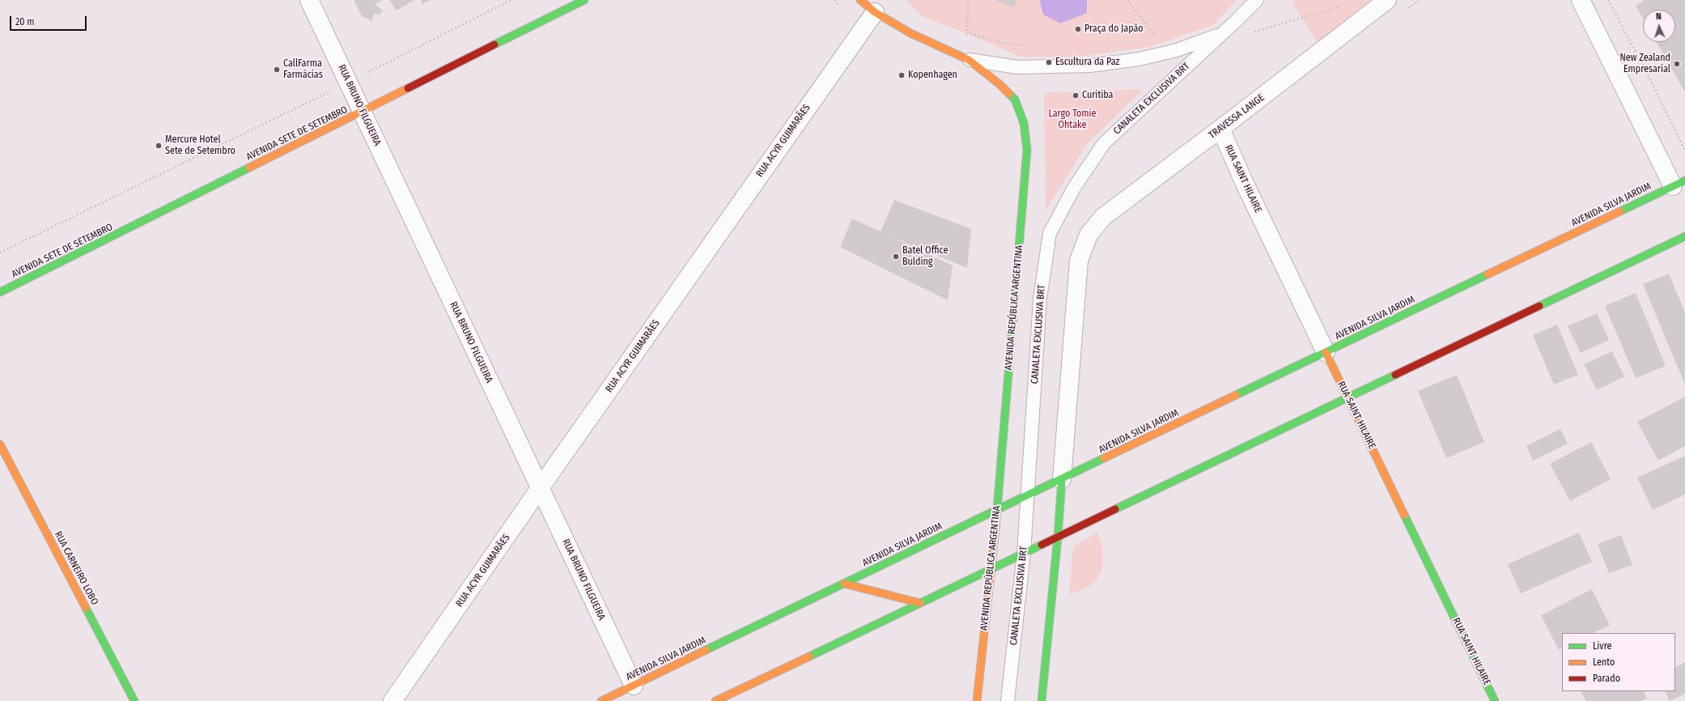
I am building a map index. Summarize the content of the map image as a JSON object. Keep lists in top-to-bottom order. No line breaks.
{"streets":{"main road":["AVENIDA SETE DE SETEMBRO","RUA SAINT HILAIRE","AVENIDA SILVA JARDIM","AVENIDA REPÚBLICA ARGENTINA","RUA CARNEIRO LOBO"],"street":["RUA BRUNO FILGUEIRA","TRAVESSA LANGE","RUA ACYR GUIMARÃES"],"lane":["CANALETA EXCLUSIVA BRT"]},"crossings":[["CANALETA EXCLUSIVA BRT","AVENIDA SILVA JARDIM"],["CANALETA EXCLUSIVA BRT","AVENIDA REPÚBLICA ARGENTINA"],["RUA BRUNO FILGUEIRA","AVENIDA SETE DE SETEMBRO"],["RUA BRUNO FILGUEIRA","RUA ACYR GUIMARÃES"],["RUA BRUNO FILGUEIRA","AVENIDA SILVA JARDIM"],["TRAVESSA LANGE","RUA SAINT HILAIRE"],["TRAVESSA LANGE","AVENIDA SILVA JARDIM"],["RUA ACYR GUIMARÃES","AVENIDA REPÚBLICA ARGENTINA"],["RUA SAINT HILAIRE","AVENIDA SILVA JARDIM"],["AVENIDA SILVA JARDIM","AVENIDA REPÚBLICA ARGENTINA"]],"parks":["Largo Tomie Ohtake"],"places":["Praça do Japão","Escultura da Paz","New Zealand Empresarial","CallFarma Farmácias","Kopenhagen","Curitiba","Mercure Hotel Sete de Setembro","Batel Office Bulding"],"legend":["Livre","Lento","Parado"],"scale_bar":"20 m","north":"top"}
